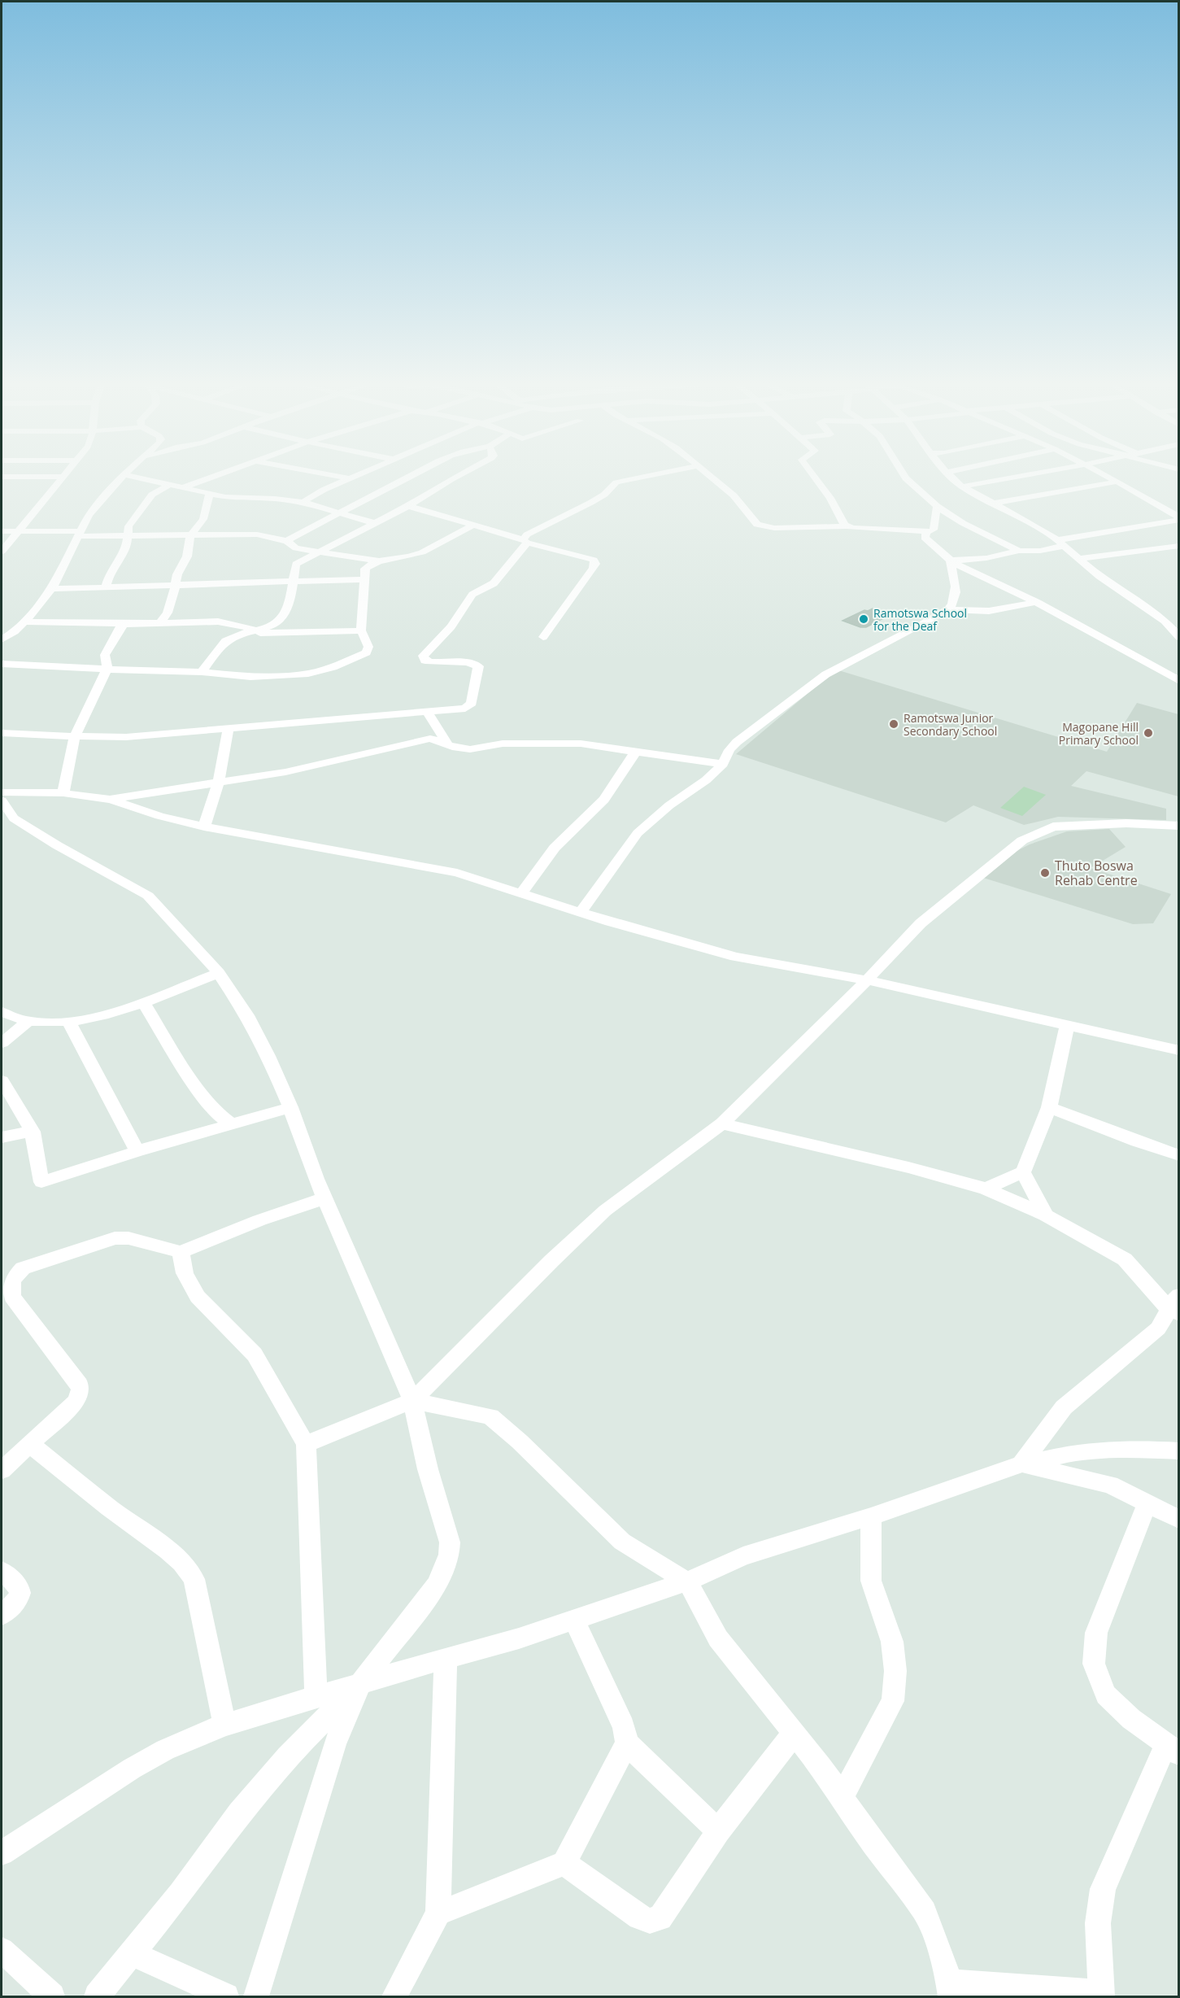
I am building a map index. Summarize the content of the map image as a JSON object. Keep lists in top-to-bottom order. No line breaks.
{"places":["Ramotswa School for the Deaf","Ramotswa Junior Secondary School","Magopane Hill Primary School","Thuto Boswa Rehab Centre"]}
